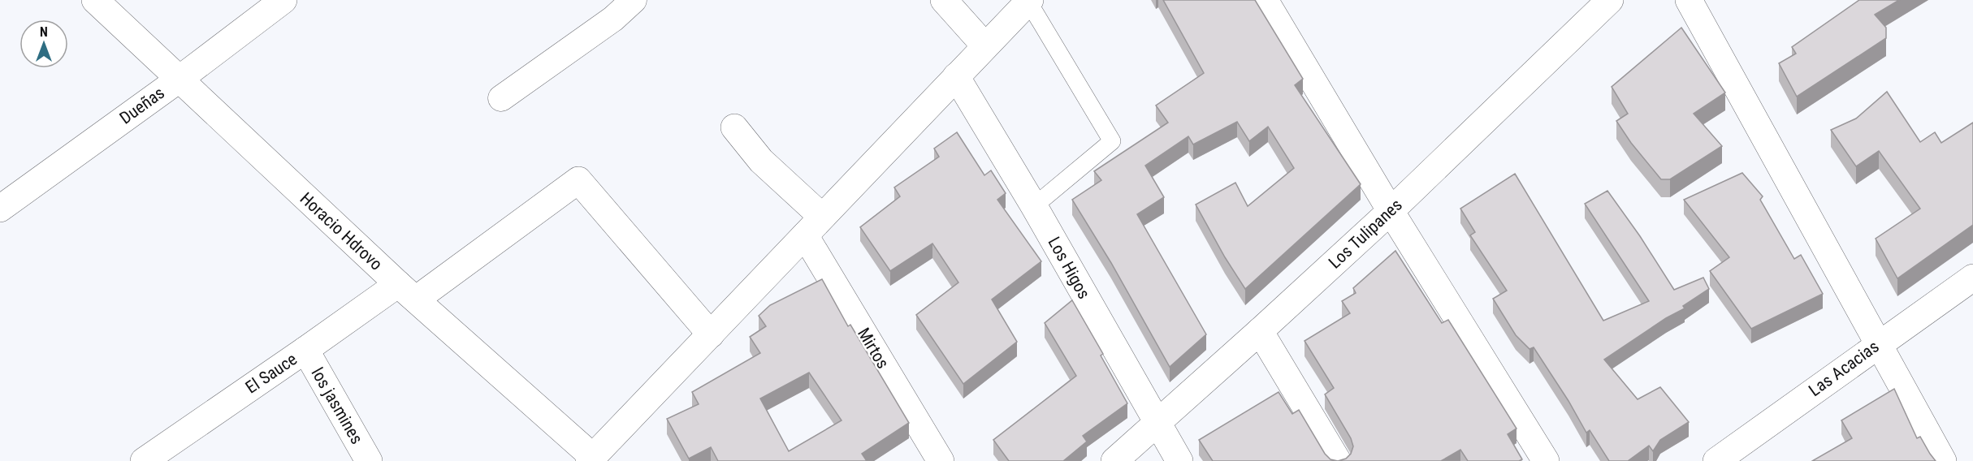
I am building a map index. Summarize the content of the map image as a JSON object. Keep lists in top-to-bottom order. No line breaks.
{"streets":{"street":["Dueñas","Horacio Hdrovo","Los Tulipanes","Los Higos","Mirtos","Las Acacias","El Sauce","los jasmines"]},"crossings":[["Dueñas","Horacio Hdrovo"],["Horacio Hdrovo","El Sauce"],["Los Tulipanes","Los Higos"],["El Sauce","los jasmines"]],"north":"top"}
